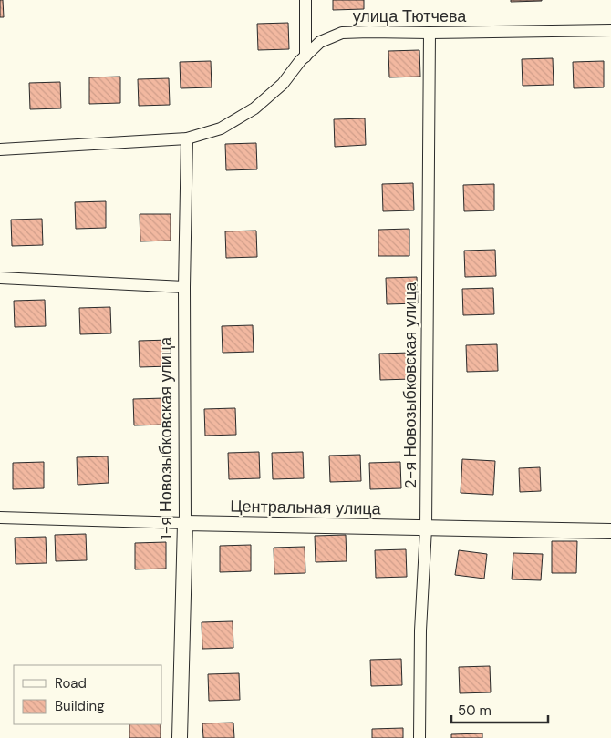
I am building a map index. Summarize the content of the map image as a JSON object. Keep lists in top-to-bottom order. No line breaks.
{"streets":{"street":["улица Тютчева","2-я Новозыбковская улица","1-я Новозыбковская улица","Центральная улица"]},"crossings":[["улица Тютчева","2-я Новозыбковская улица"],["улица Тютчева","1-я Новозыбковская улица"],["2-я Новозыбковская улица","Центральная улица"],["1-я Новозыбковская улица","Центральная улица"]],"legend":["Road","Building"],"scale_bar":"50 m"}
